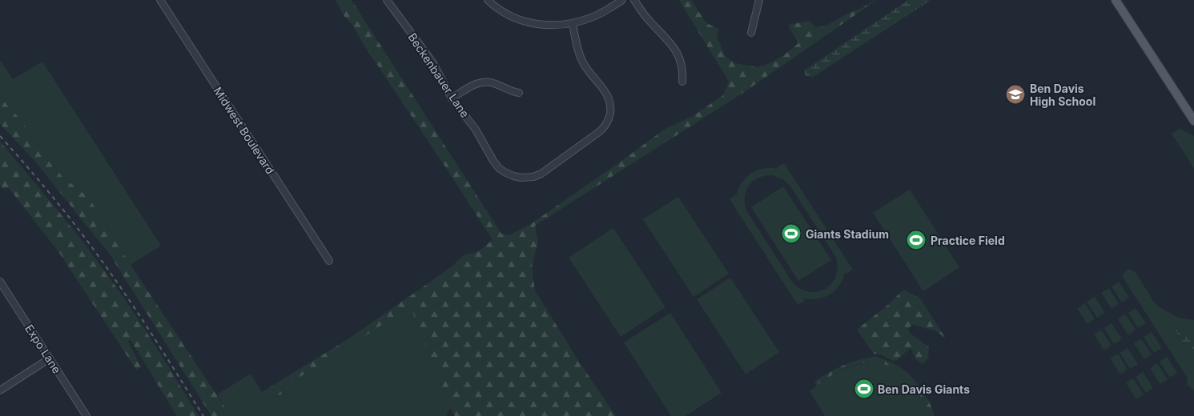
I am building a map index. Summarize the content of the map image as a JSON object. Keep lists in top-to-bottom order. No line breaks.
{"streets":{"street":["Beckenbauer Lane","Midwest Boulevard","Expo Lane"]},"places":{"school or university":["Ben Davis High School"],"sports":["Giants Stadium","Practice Field","Ben Davis Giants"]}}
